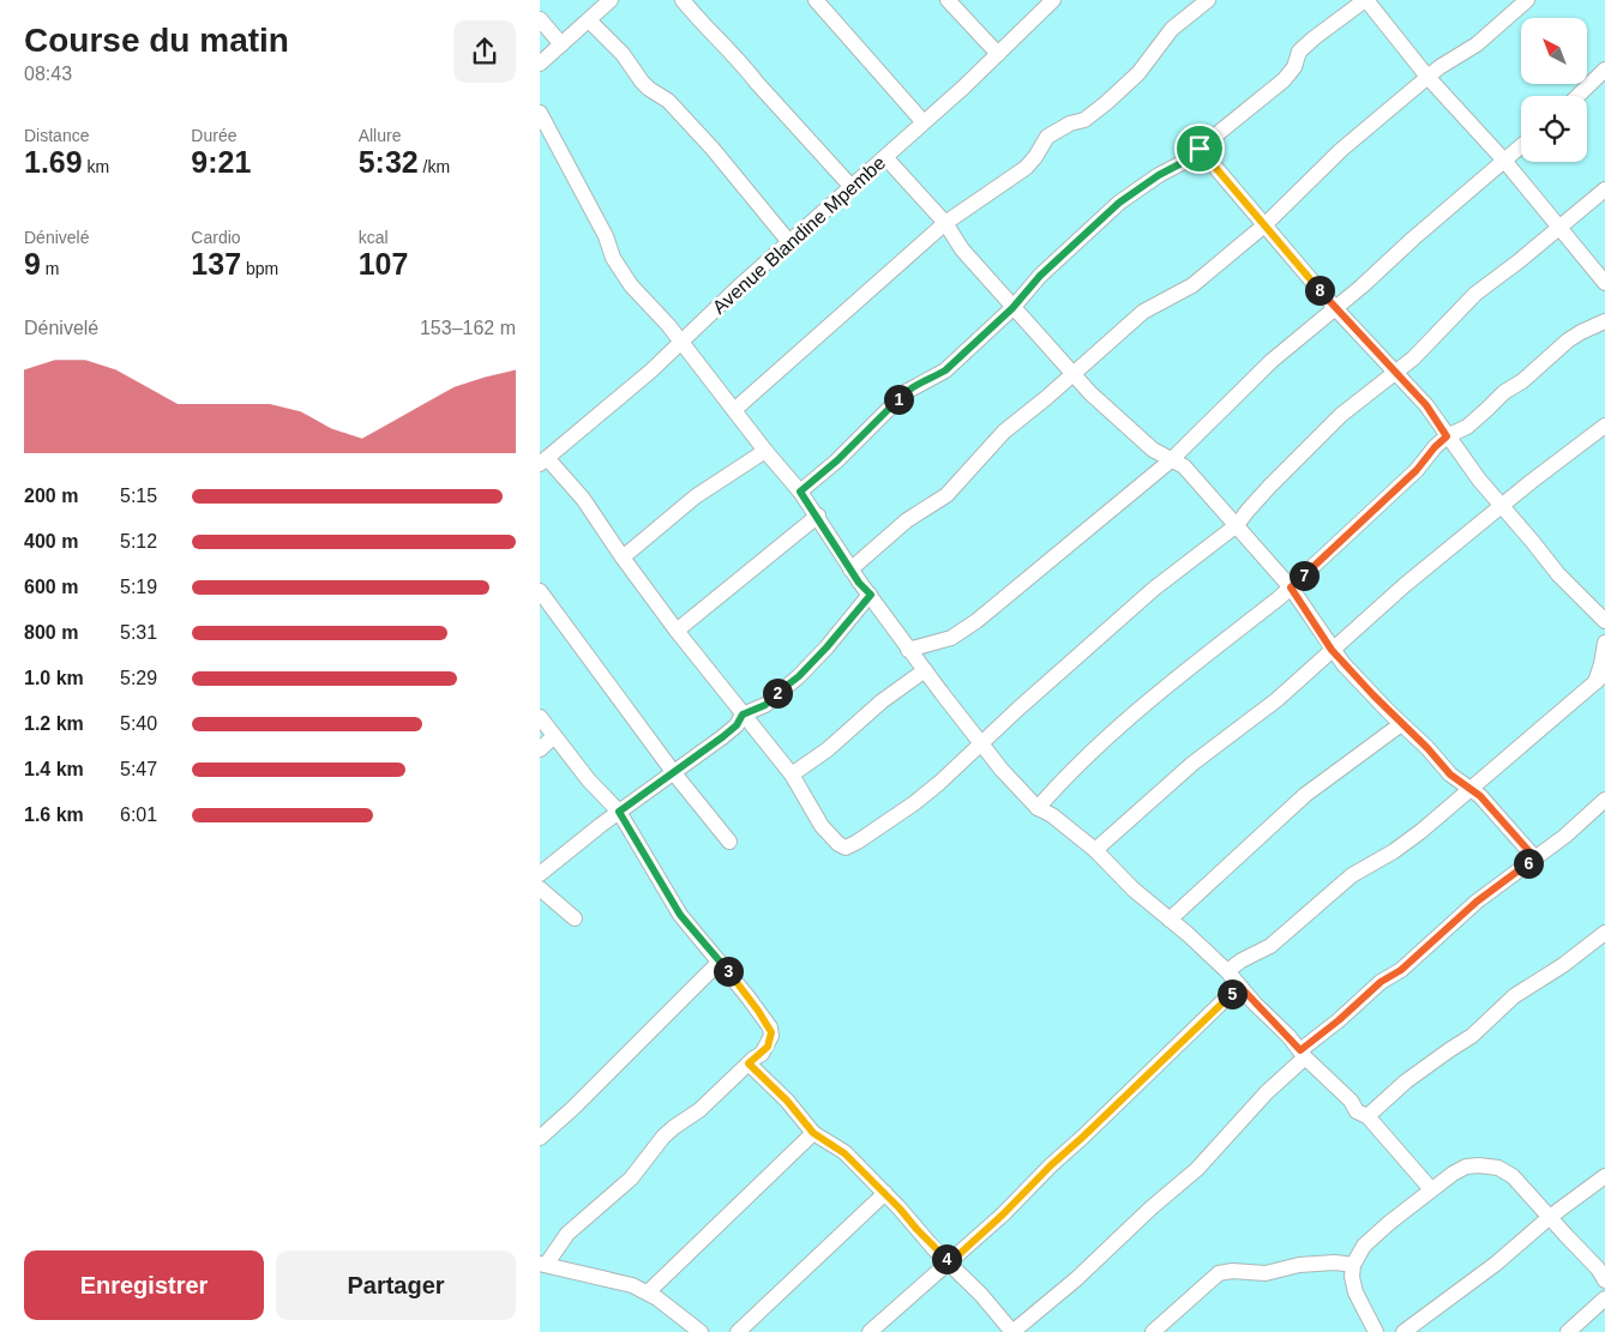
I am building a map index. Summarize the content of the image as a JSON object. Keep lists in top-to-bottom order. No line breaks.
{"streets":{"street":["Avenue Blandine Mpembe"]},"north":"top left","page":{"heading":["Course du matin","08:43"],"stats":[["Distance","1.69 km"],["Durée","9:21"],["Allure","5:32 /km"],["Dénivelé","9 m"],["Cardio","137 bpm"],["kcal","107"]],"pins":["8","1","7","2","6","3","5","4"],"chart":["Dénivelé","153–162 m"],"list":[{"name":"200 m","note":"5:15"},{"name":"400 m","note":"5:12"},{"name":"600 m","note":"5:19"},{"name":"800 m","note":"5:31"},{"name":"1.0 km","note":"5:29"},{"name":"1.2 km","note":"5:40"},{"name":"1.4 km","note":"5:47"},{"name":"1.6 km","note":"6:01"}],"buttons":["Enregistrer","Partager"]}}
